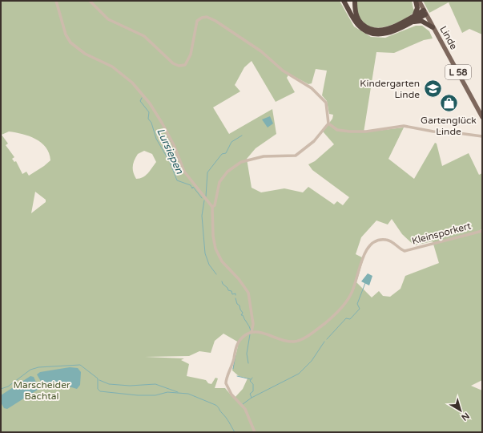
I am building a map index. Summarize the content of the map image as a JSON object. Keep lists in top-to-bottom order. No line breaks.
{"streets":{"main road":["Linde","L 58"],"street":["Kleinsporkert"]},"water":["Lursiepen"],"parks":["Marscheider Bachtal"],"places":{"school or university":["Kindergarten Linde"],"shop":["Gartenglück Linde"]},"north":"bottom right"}
